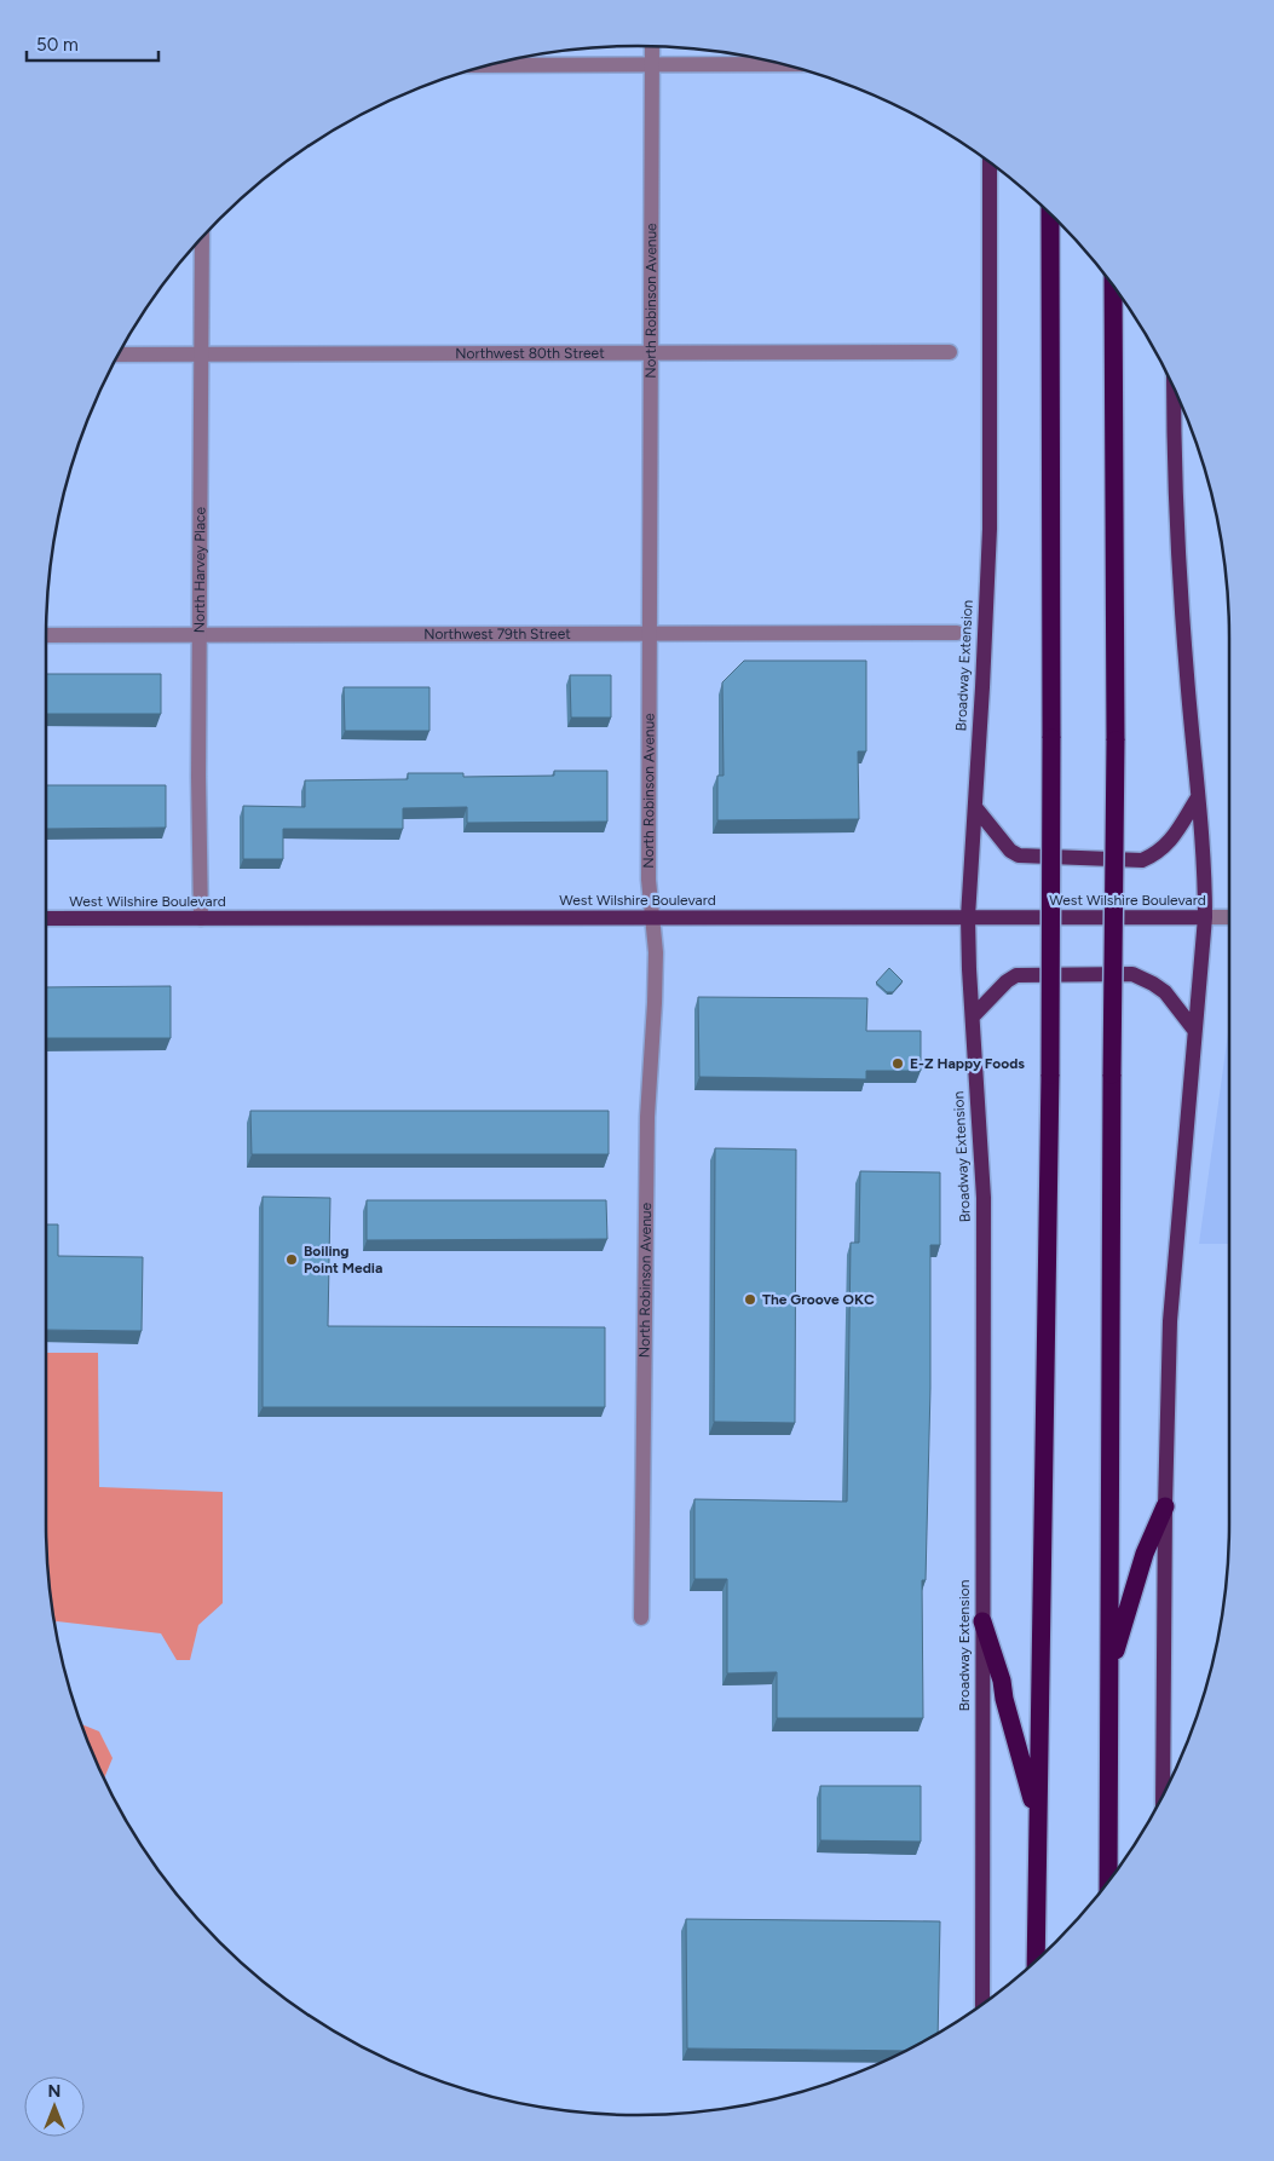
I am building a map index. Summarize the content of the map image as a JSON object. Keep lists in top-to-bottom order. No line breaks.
{"streets":{"main road":["Broadway Extension","West Wilshire Boulevard"],"street":["North Robinson Avenue","Northwest 80th Street","North Harvey Place","Northwest 79th Street"]},"crossings":[["North Robinson Avenue","Northwest 80th Street"],["North Robinson Avenue","Northwest 79th Street"],["North Robinson Avenue","West Wilshire Boulevard"],["Northwest 80th Street","North Harvey Place"],["North Harvey Place","Northwest 79th Street"],["North Harvey Place","West Wilshire Boulevard"],["Broadway Extension","West Wilshire Boulevard"]],"places":["E-Z Happy Foods","Boiling Point Media","The Groove OKC"],"scale_bar":"50 m","north":"top"}
